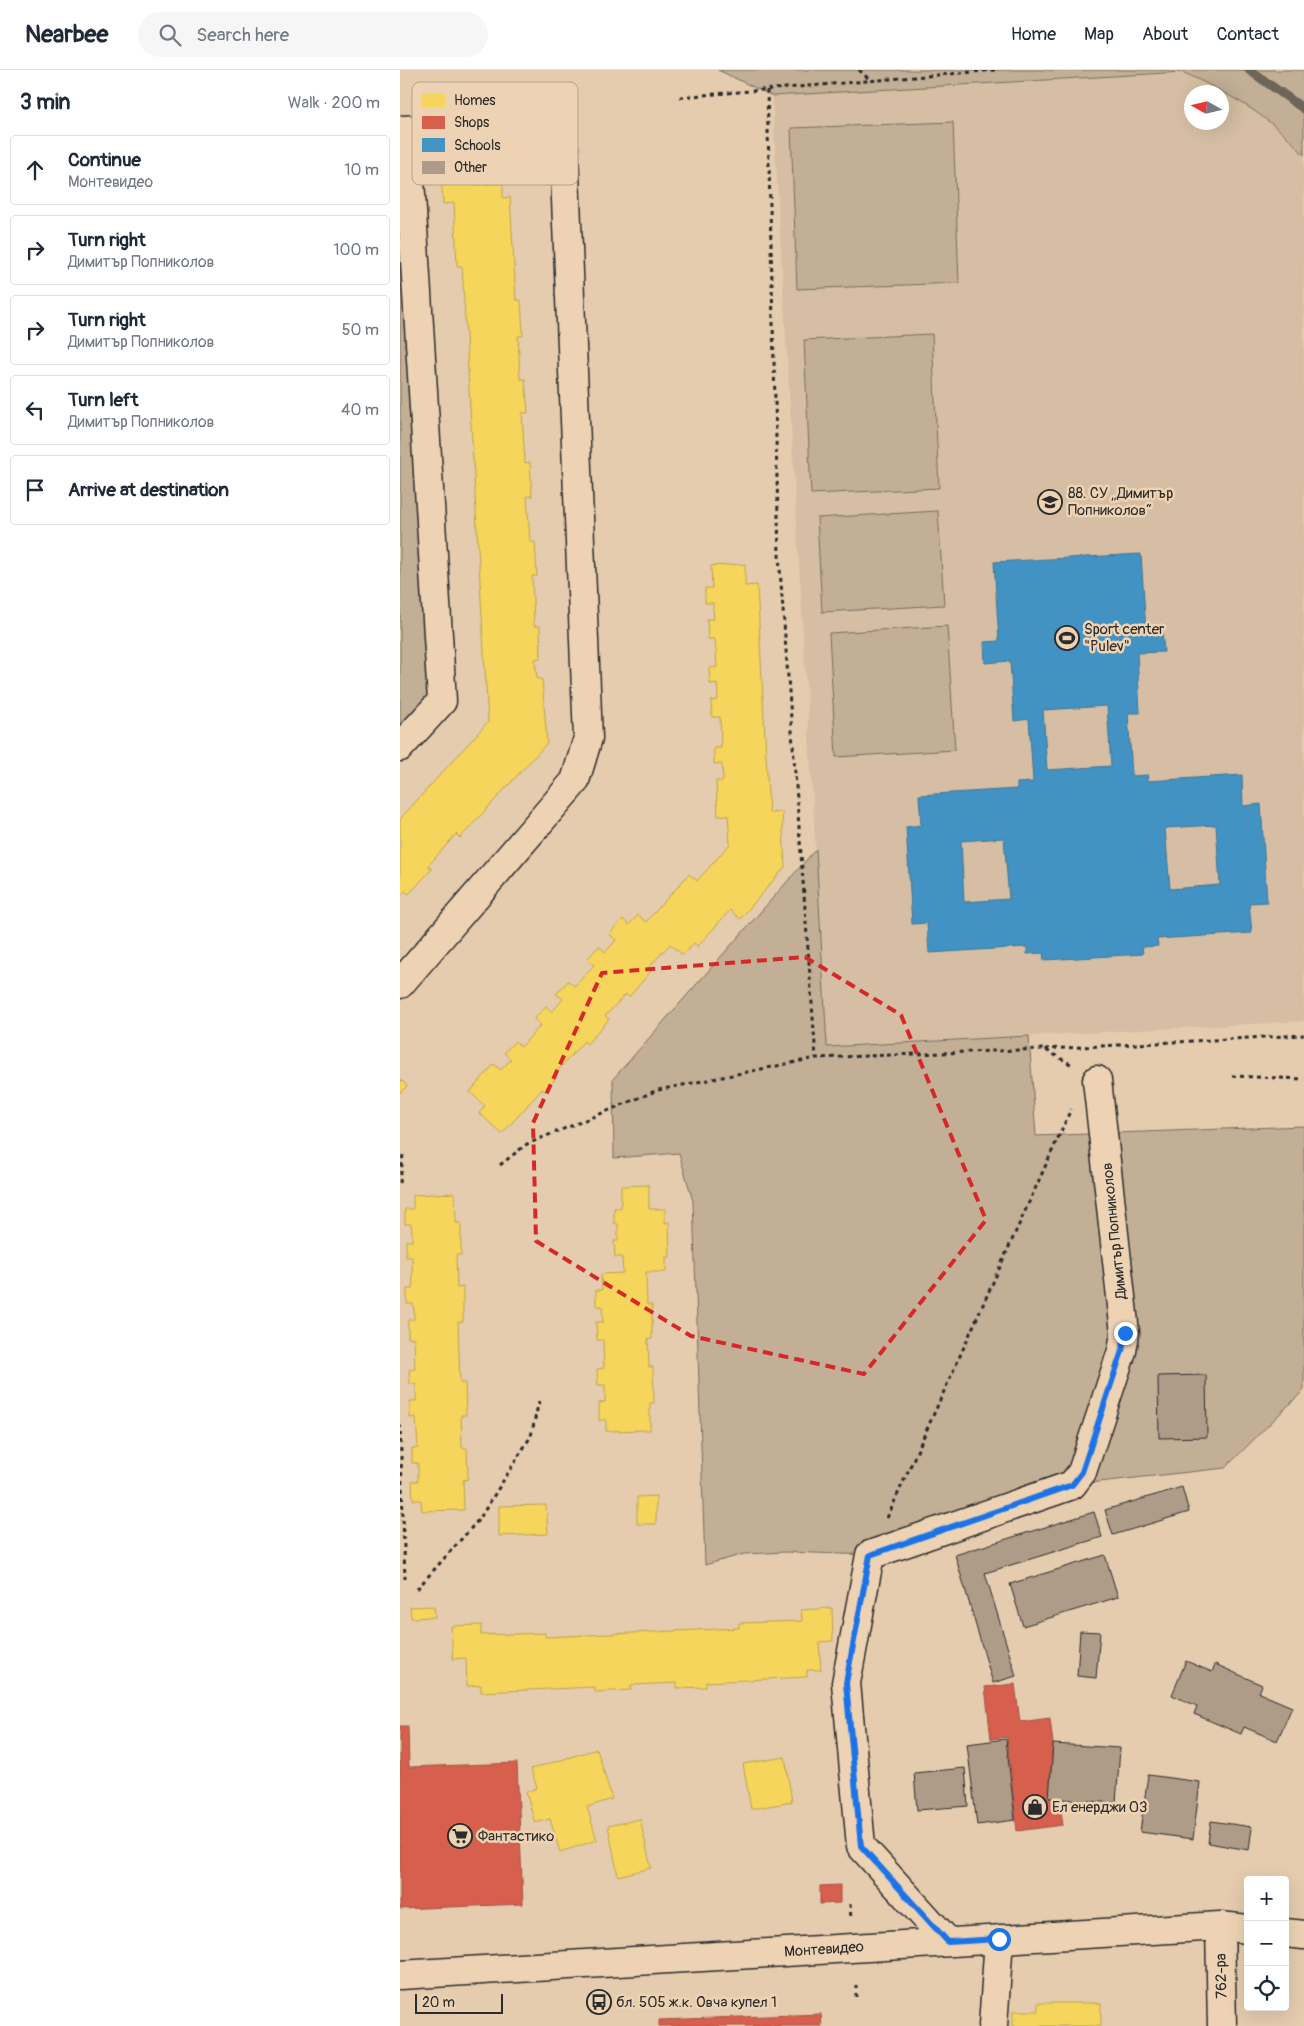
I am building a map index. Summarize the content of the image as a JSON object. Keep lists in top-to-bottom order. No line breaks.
{"streets":{"street":["Димитър Попниколов","Монтевидео","762-ра"]},"crossings":[["Монтевидео","762-ра"]],"places":{"school or university":["88. СУ „Димитър Попниколов“"],"sports":["Sport center \"Pulev\""],"shop":["Ел енерджи 03"],"supermarket":["Фантастико"],"bus stop":["бл. 505 ж.к. Овча купел 1"]},"legend":["Homes","Shops","Schools","Other"],"scale_bar":"20 m","north":"left","page":{"header":"Nearbee","search":"Search here","nav":["Home","Map","About","Contact"],"heading":["3 min","Walk · 200 m"],"list":[["Continue","Монтевидео","10 m"],["Turn right","Димитър Попниколов","100 m"],["Turn right","Димитър Попниколов","50 m"],["Turn left","Димитър Попниколов","40 m"],"Arrive at destination"],"map_buttons":["+","−"],"scale":"20 m"}}
